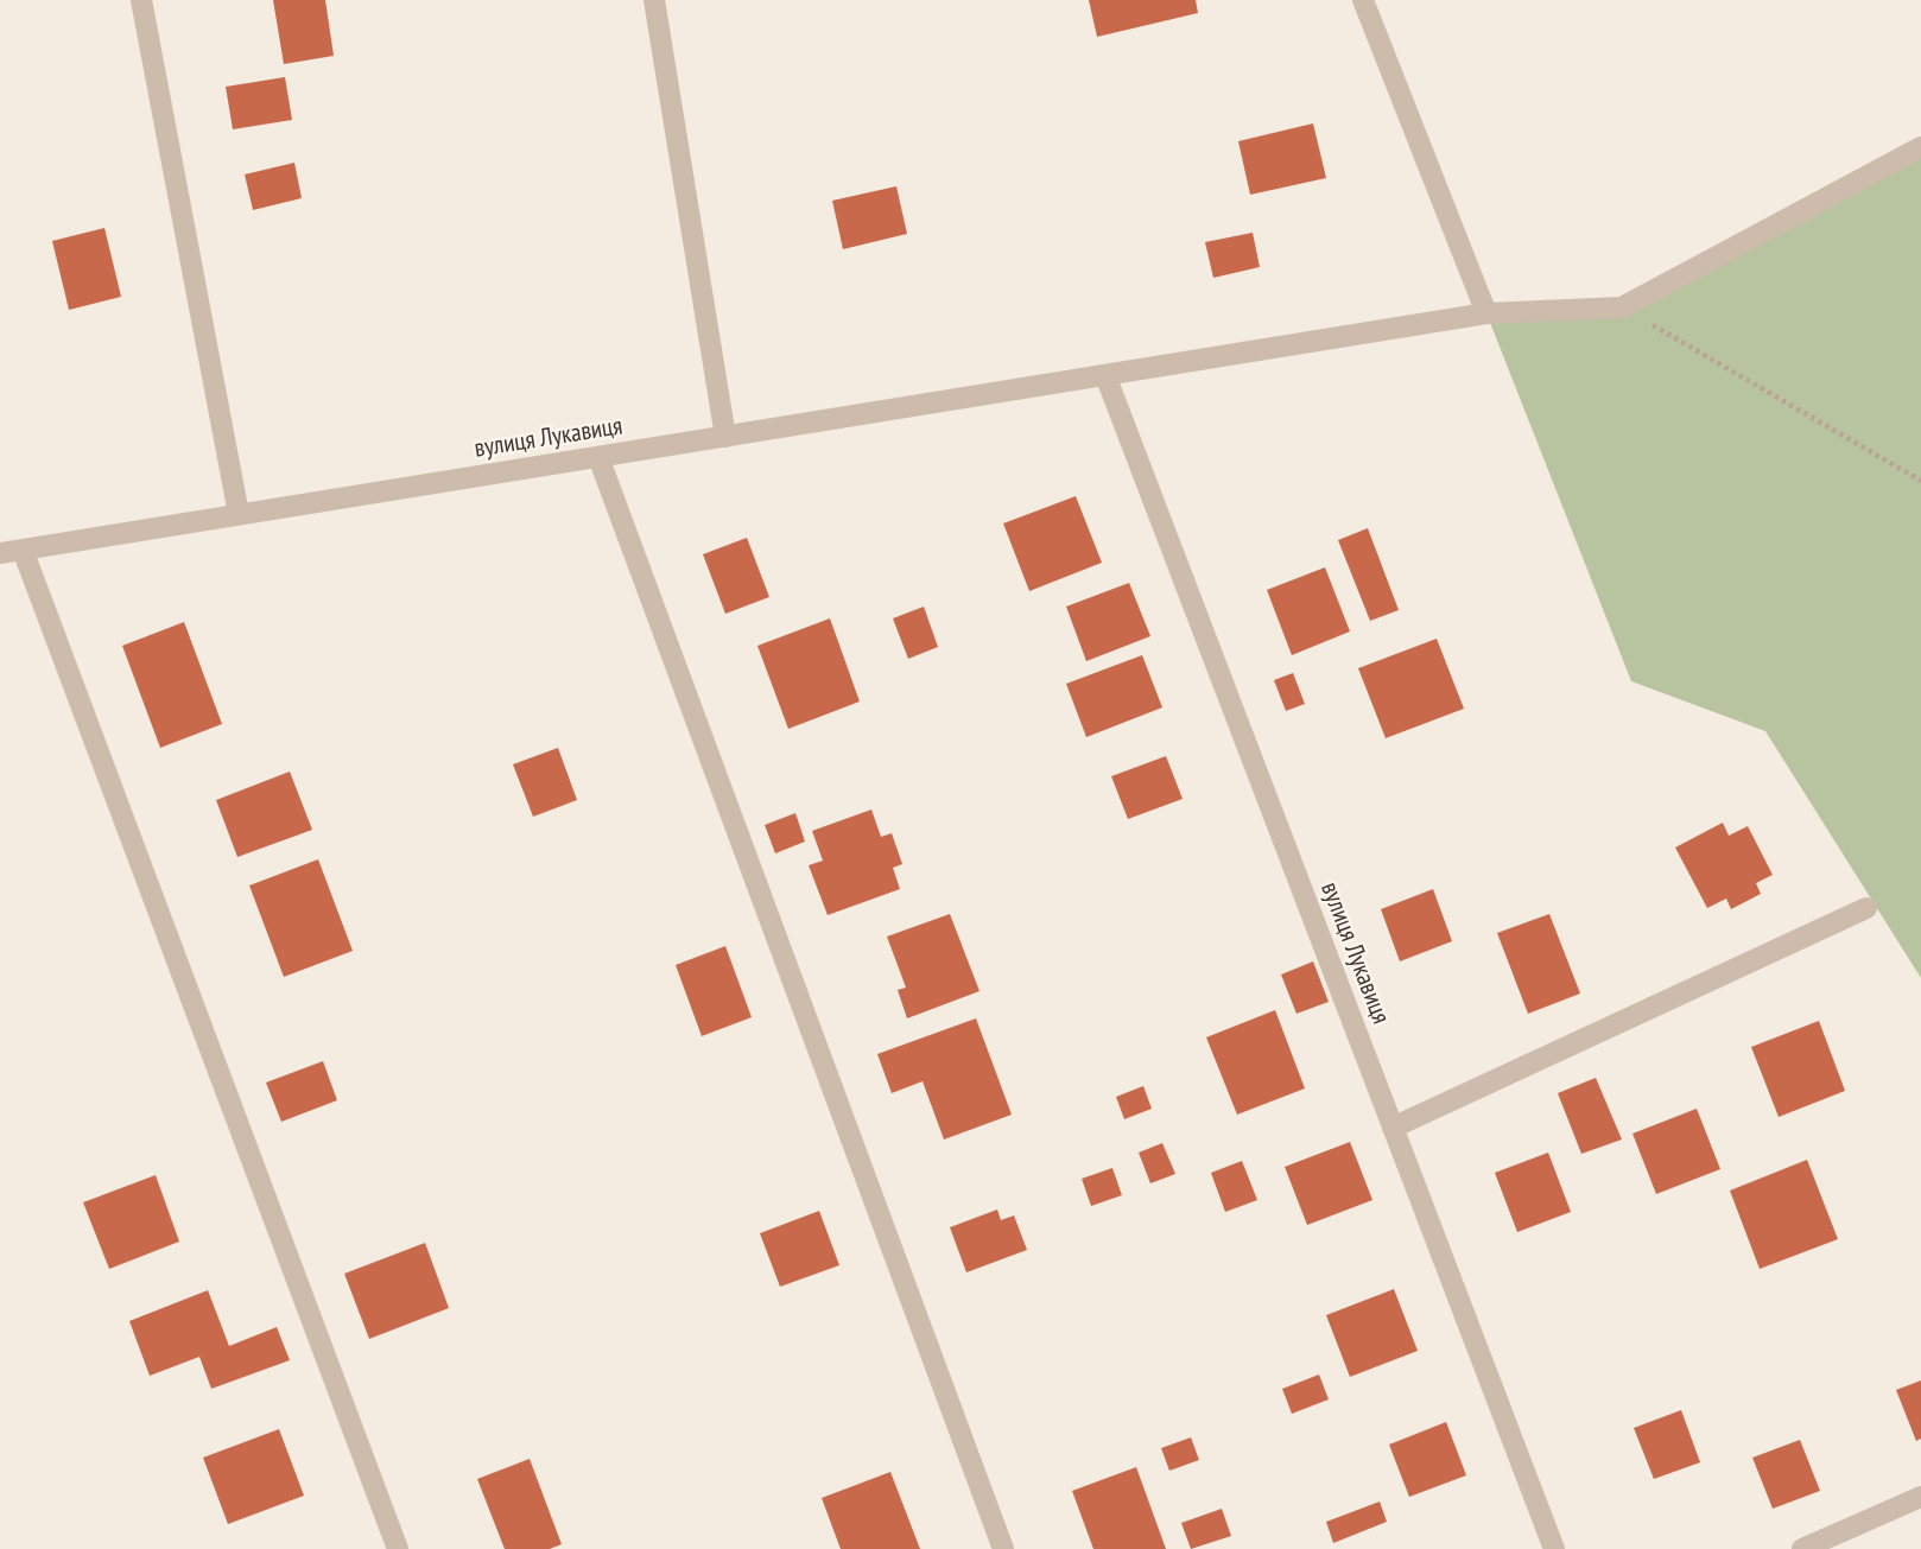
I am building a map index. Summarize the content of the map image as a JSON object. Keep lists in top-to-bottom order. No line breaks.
{"streets":{"street":["вулиця Лукавиця"]}}
